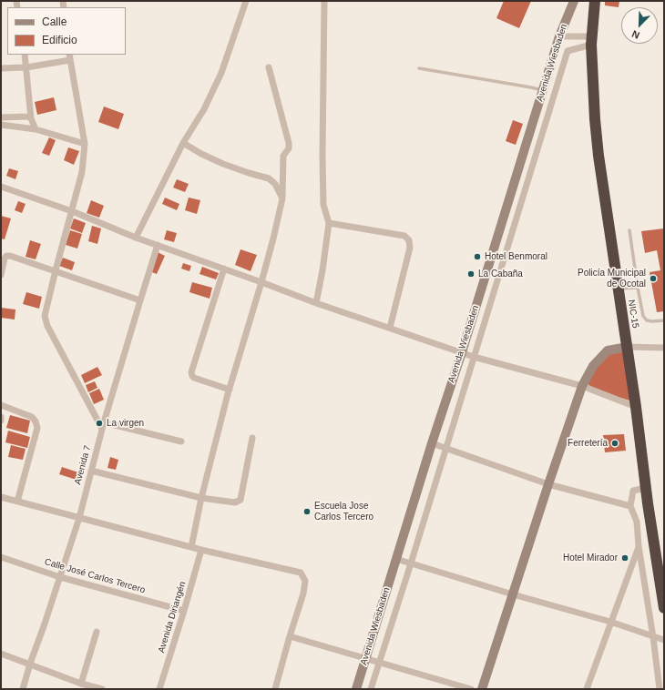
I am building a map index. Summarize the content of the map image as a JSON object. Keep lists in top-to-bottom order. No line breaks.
{"streets":{"highway":["NIC-15"],"street":["Avenida Wiesbaden","Avenida 7","Calle José Carlos Tercero","Avenida Diriangén"]},"crossings":[["Avenida Wiesbaden","NIC-15"],["Avenida 7","Calle José Carlos Tercero"],["Calle José Carlos Tercero","Avenida Diriangén"]],"places":["Hotel Benmoral","La Cabaña","Policía Municipal de Ocotal","La virgen","Ferretería","Escuela Jose Carlos Tercero","Hotel Mirador"],"legend":["Calle","Edificio"],"north":"bottom left"}
